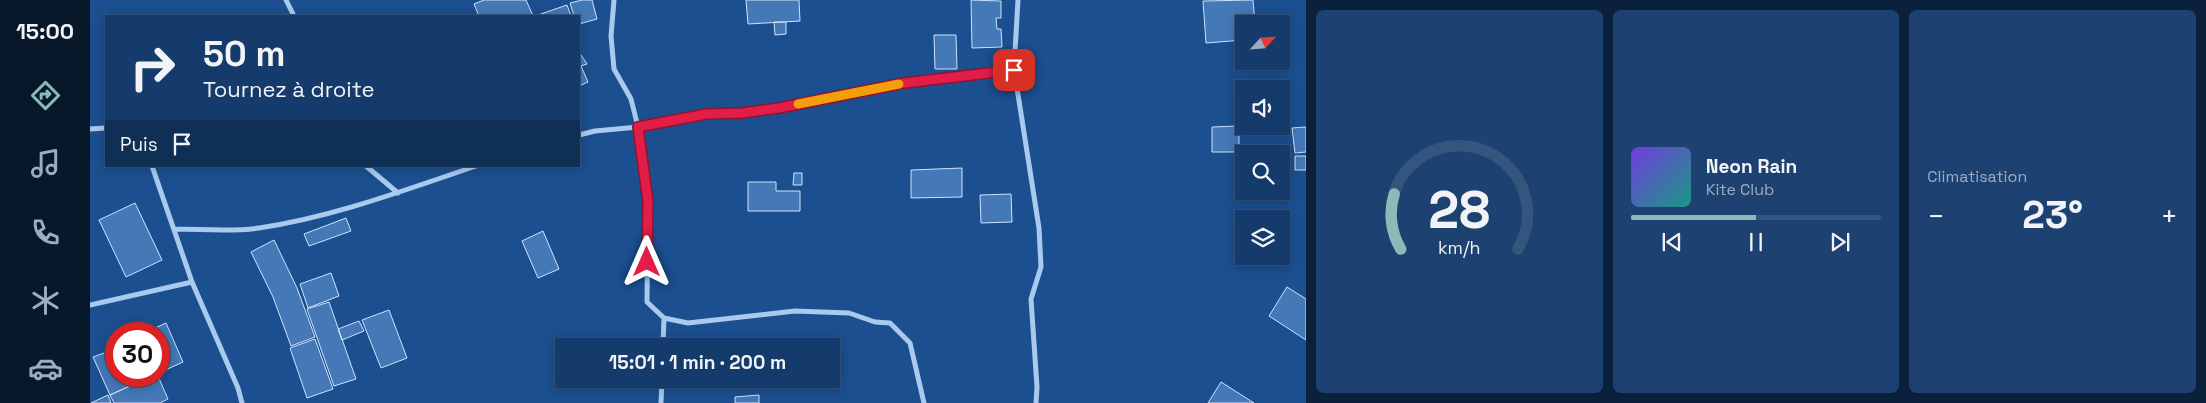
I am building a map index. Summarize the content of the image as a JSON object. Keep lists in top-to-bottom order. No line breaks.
{"north":"top right","page":{"tabs":"15:00","tile":"Climatisation","turn":["50 m","Tournez à droite"],"then":"Puis","song":["Neon Rain","Kite Club"],"heat":["−","23°","+"],"limit":"30","trip":"15:01 · 1 min · 200 m","gauge":["28","km/h"]}}
